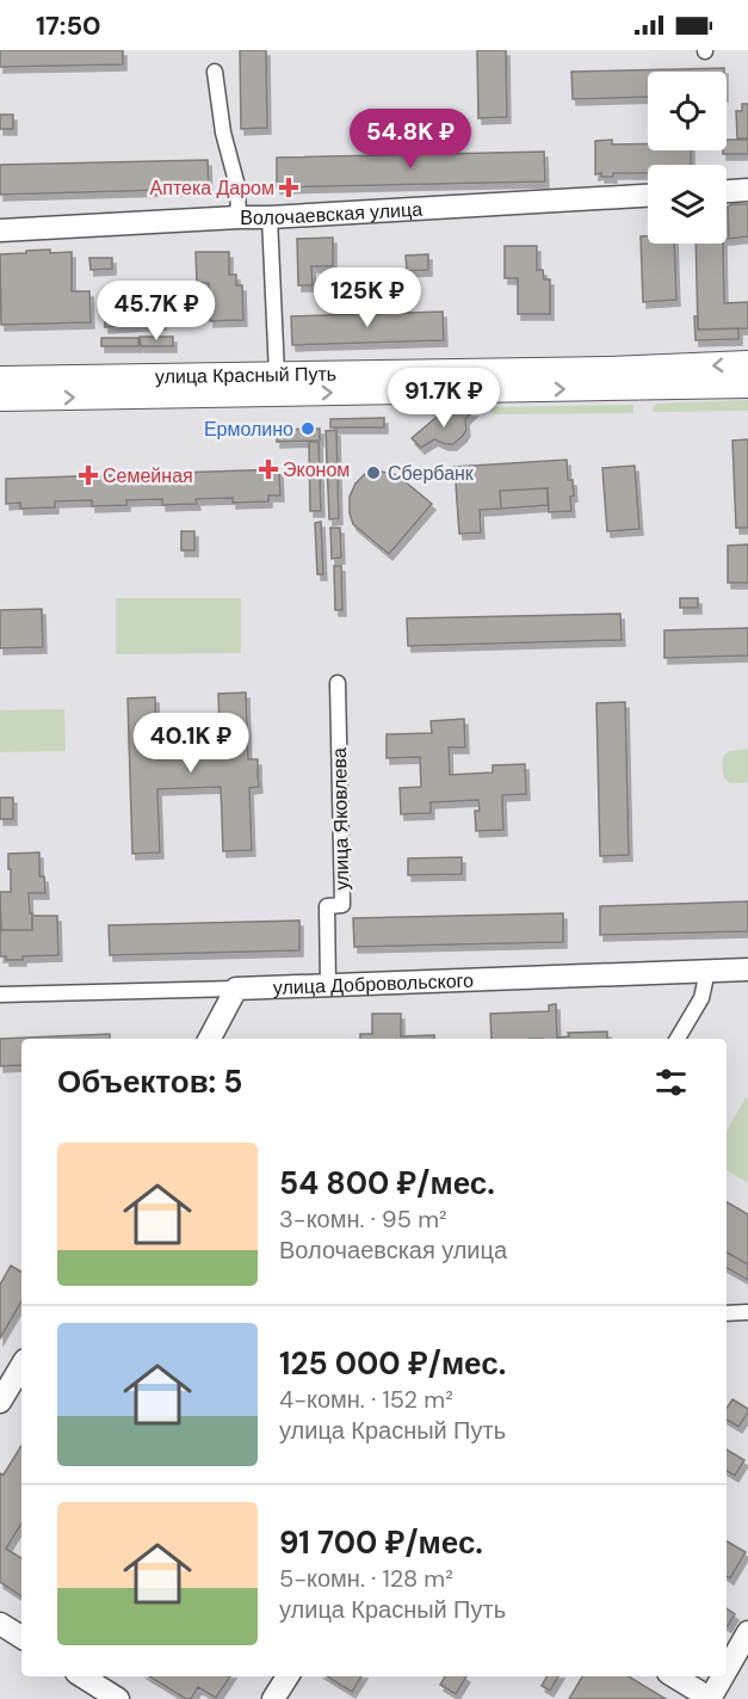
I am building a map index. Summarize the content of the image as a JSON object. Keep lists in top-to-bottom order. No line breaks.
{"streets":{"main road":["улица Красный Путь"],"street":["Волочаевская улица","улица Яковлева","улица Добровольского"]},"crossings":[["улица Яковлева","улица Добровольского"]],"places":{"health":["Аптека Даром","Эконом","Семейная"],"other":["Ермолино","Сбербанк"]},"page":{"status":"17:50","price":["54.8K ₽","125K ₽","45.7K ₽","91.7K ₽","40.1K ₽"],"heading":"Объектов: 5","list":[{"name":"54 800 ₽/мес.","note":"3-комн. · 95 m² · Волочаевская улица"},{"name":"125 000 ₽/мес.","note":"4-комн. · 152 m² · улица Красный Путь"},{"name":"91 700 ₽/мес.","note":"5-комн. · 128 m² · улица Красный Путь"}]}}
